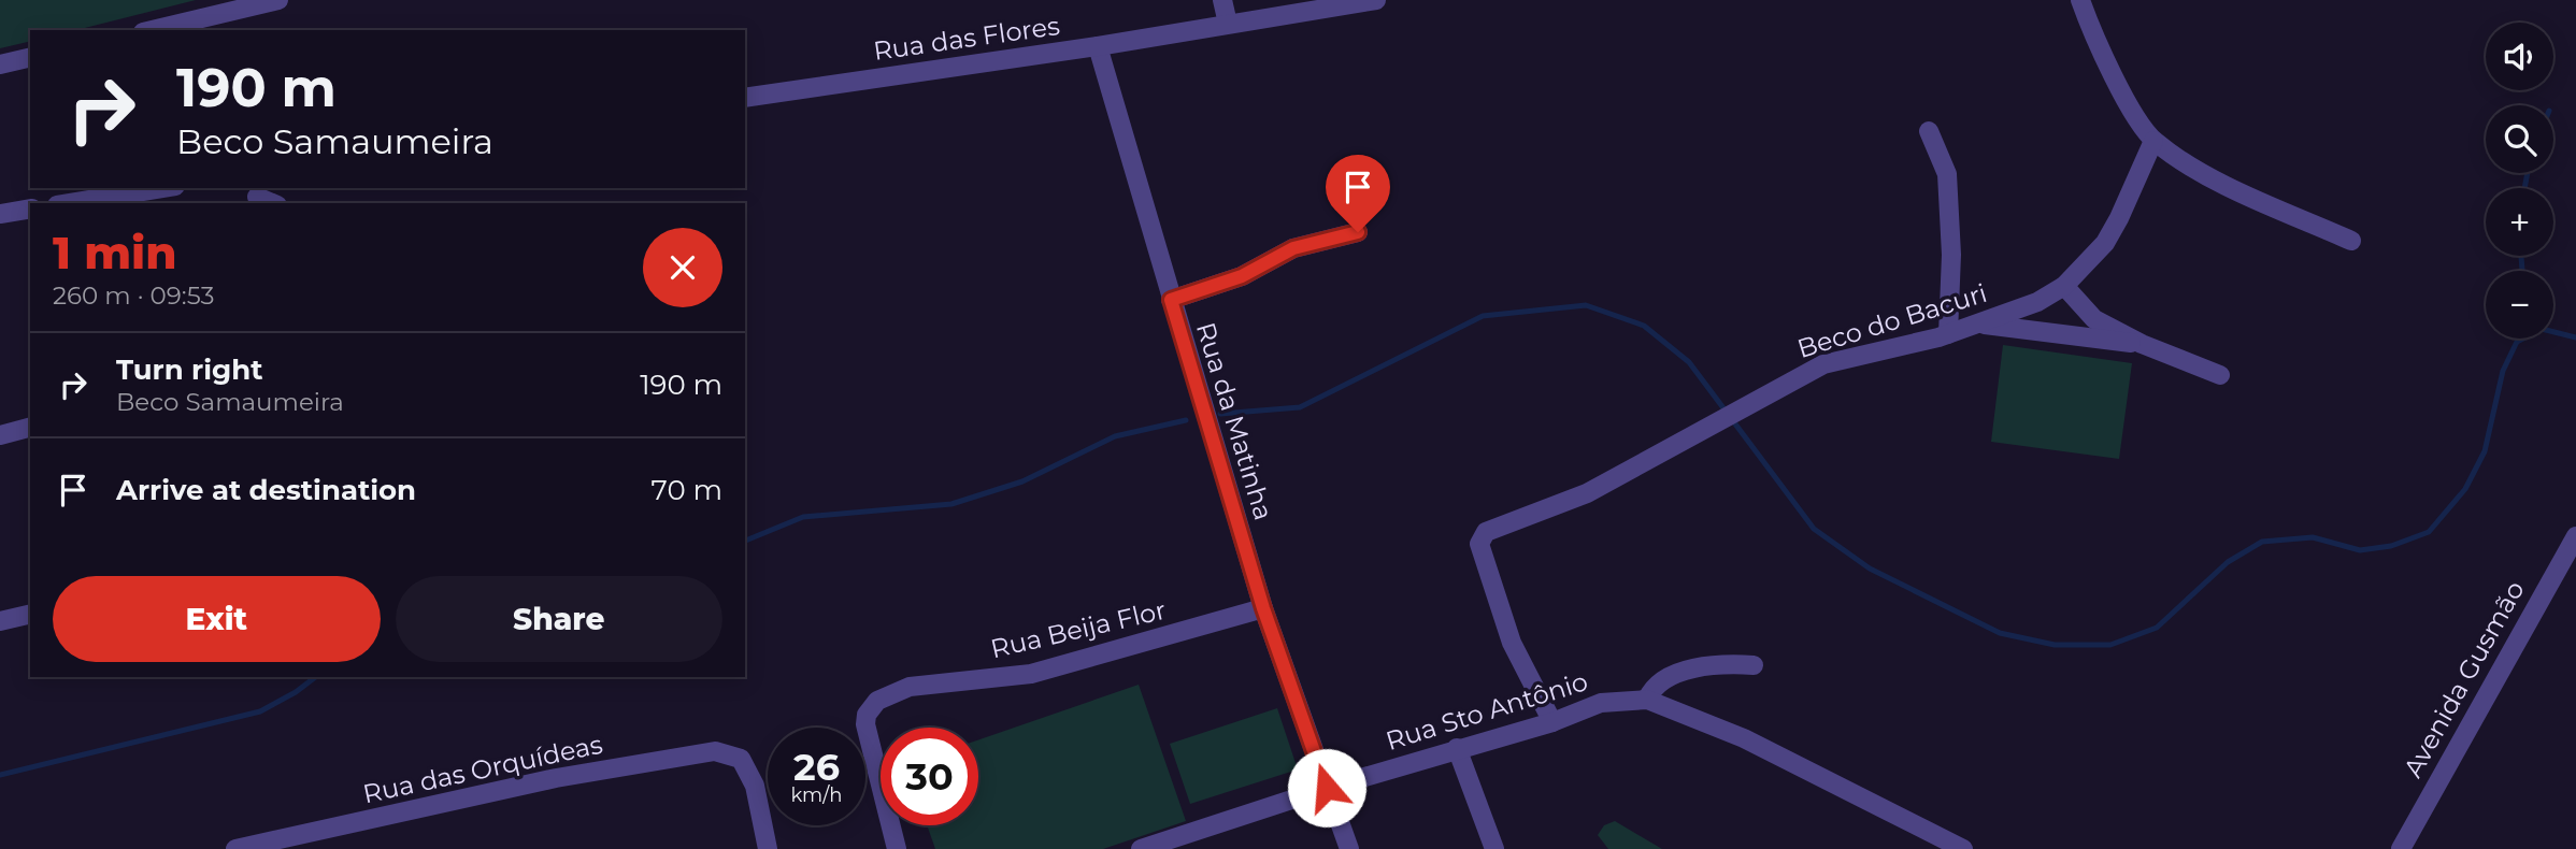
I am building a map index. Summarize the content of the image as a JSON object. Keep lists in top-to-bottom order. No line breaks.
{"streets":{"street":["Rua das Flores","Beco do Bacuri","Rua da Matinha","Rua Beija Flor","Avenida Gusmão","Rua Sto Antônio","Rua das Orquídeas"]},"crossings":[["Rua das Flores","Rua da Matinha"],["Beco do Bacuri","Rua Sto Antônio"],["Rua da Matinha","Rua Beija Flor"],["Rua da Matinha","Rua Sto Antônio"]],"page":{"map_buttons":["+","−"],"turn":["190 m","Beco Samaumeira"],"heading":["1 min","260 m · 09:53"],"list":[{"name":"Turn right","note":"Beco Samaumeira","value":"190 m"},{"name":"Arrive at destination","value":"70 m"}],"buttons":["Exit","Share"],"speed":"26 km/h","limit":"30"}}
